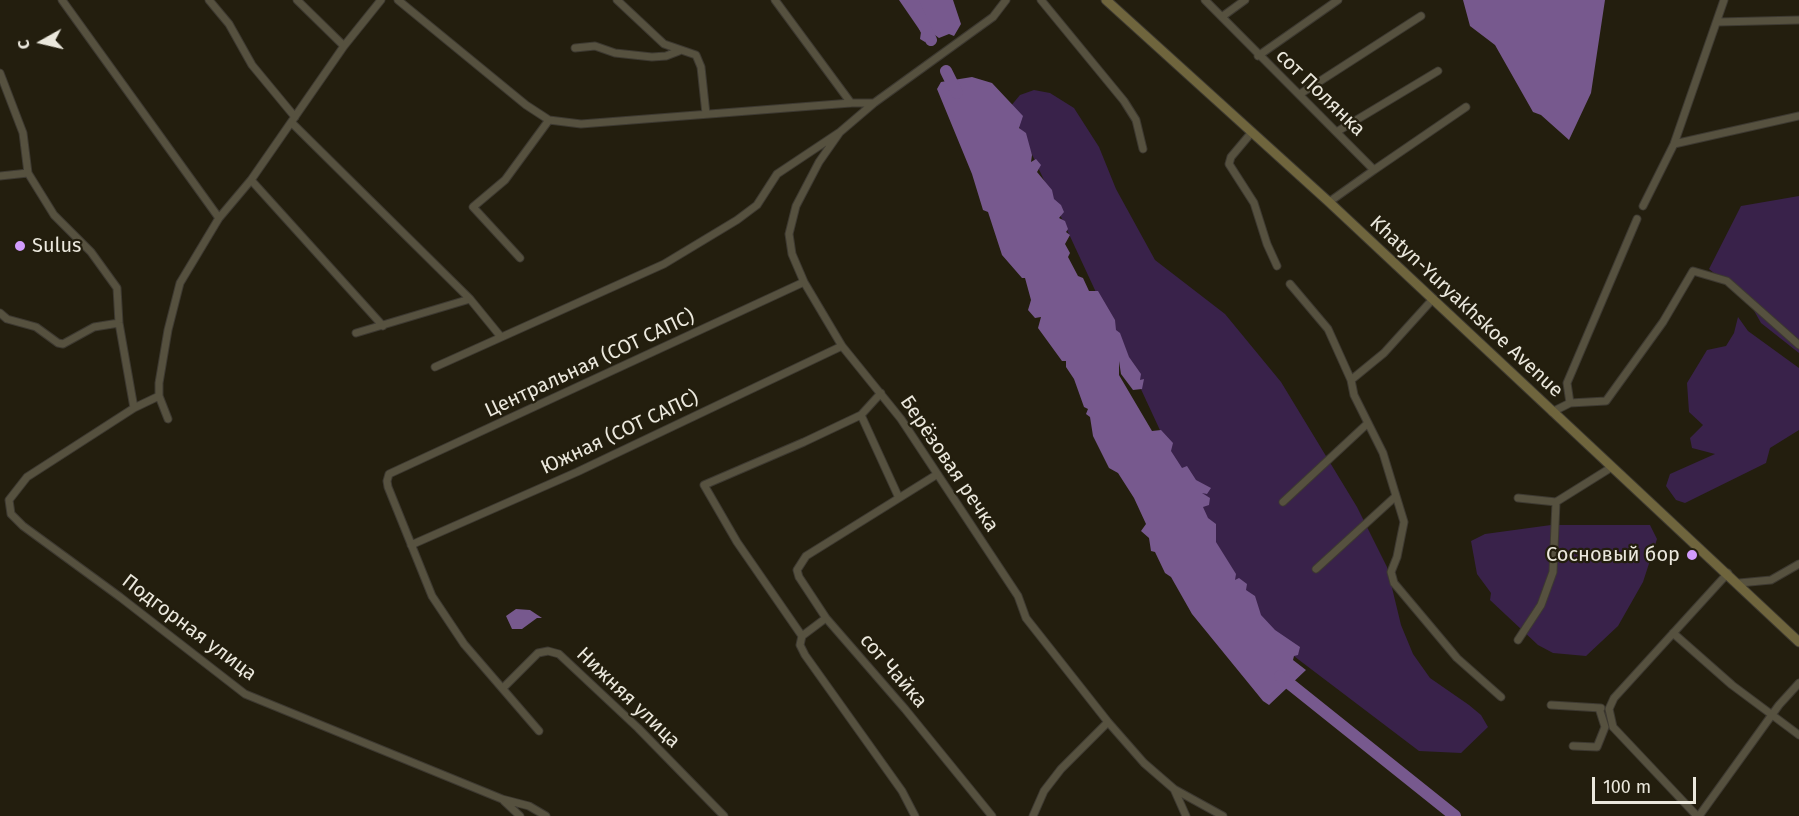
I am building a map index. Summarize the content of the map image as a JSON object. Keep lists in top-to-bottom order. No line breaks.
{"streets":{"main road":["Khatyn-Yuryakhskoe Avenue"],"street":["сот Полянка","Центральная (СОТ САПС)","Южная (СОТ САПС)","Берёзовая речка","Подгорная улица","сот Чайка","Нижняя улица"]},"crossings":[["Центральная (СОТ САПС)","Южная (СОТ САПС)"],["Центральная (СОТ САПС)","Берёзовая речка"],["Южная (СОТ САПС)","Берёзовая речка"]],"places":["Sulus","Сосновый бор"],"scale_bar":"100 m","north":"left"}
